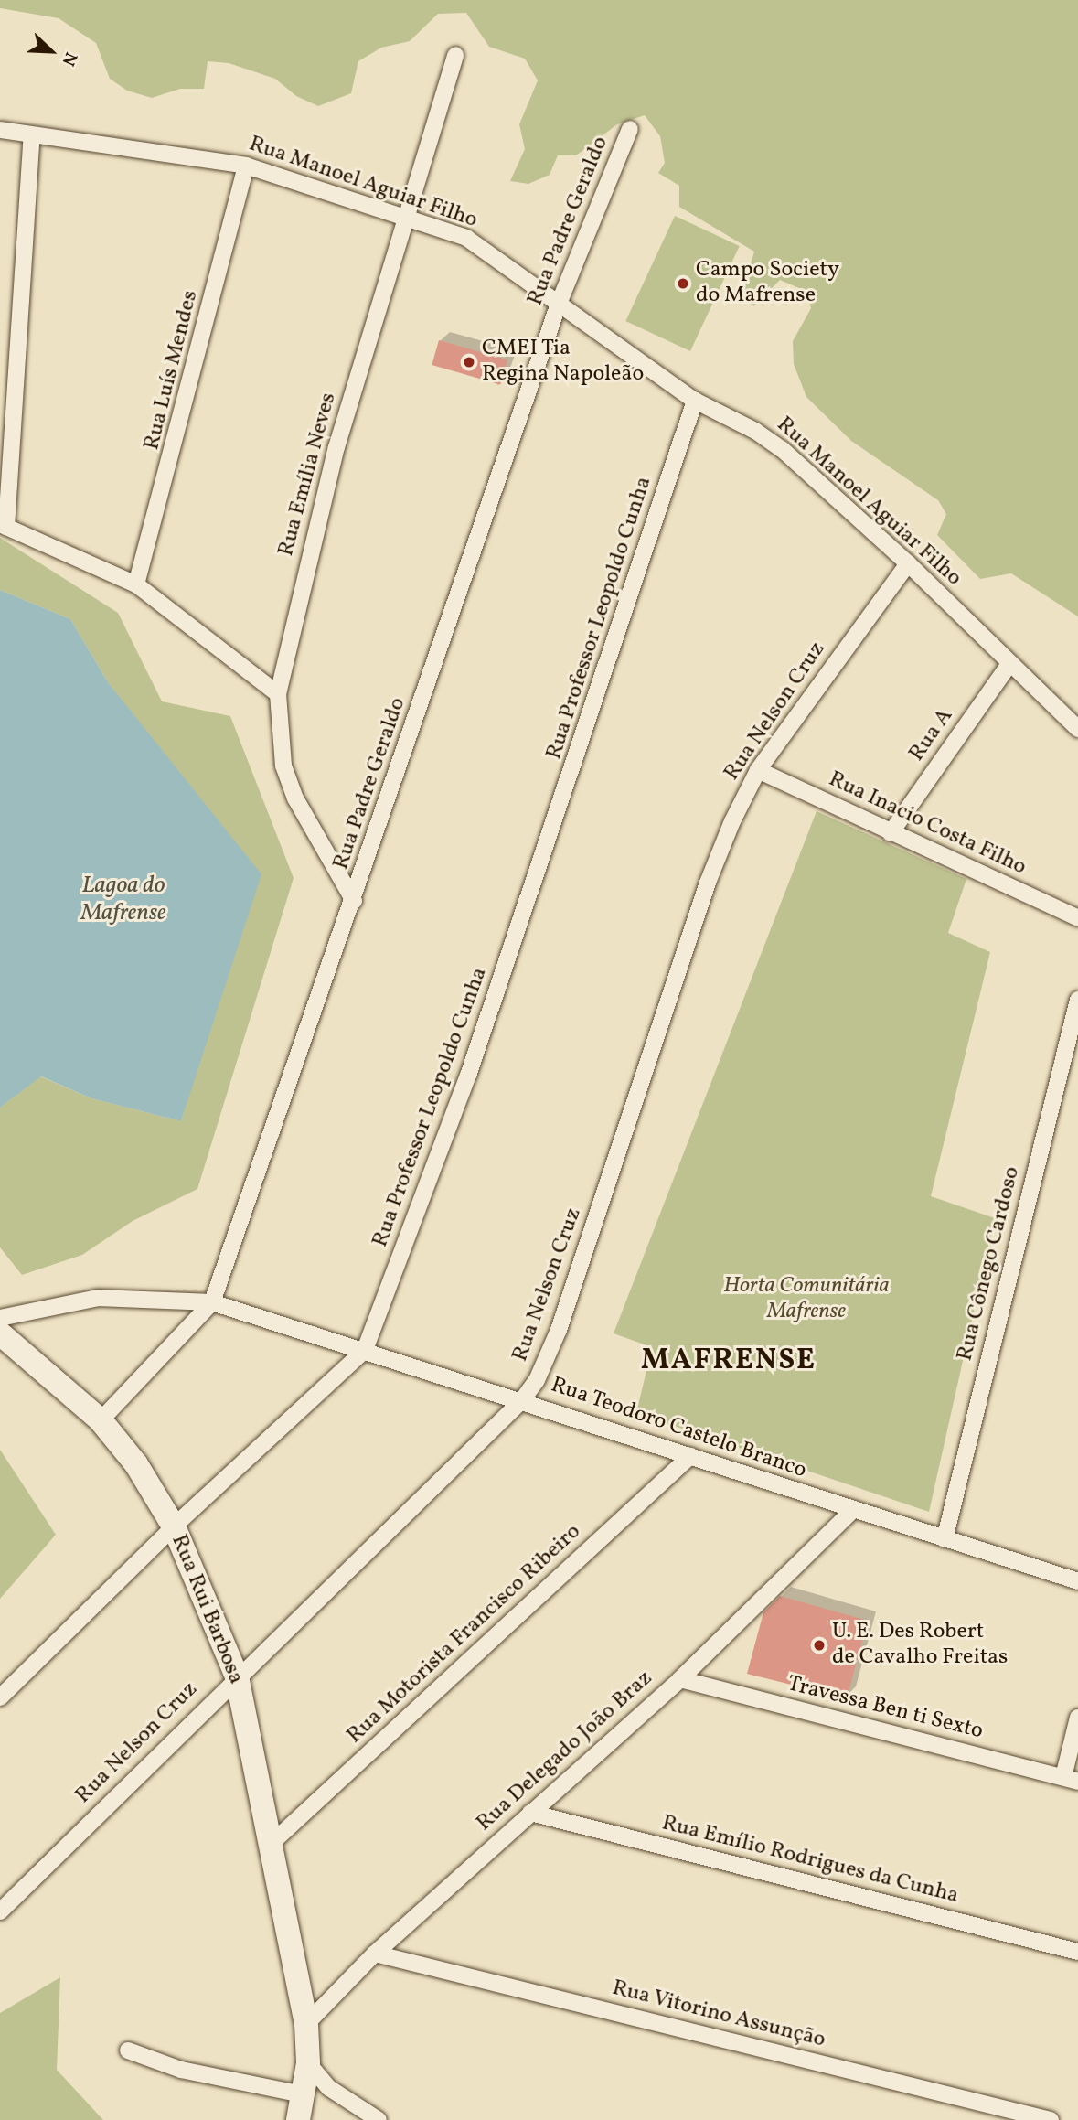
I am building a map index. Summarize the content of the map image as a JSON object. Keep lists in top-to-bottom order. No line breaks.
{"streets":{"street":["Rua Manoel Aguiar Filho","Rua Padre Geraldo","Rua Luís Mendes","Rua Emília Neves","Rua Professor Leopoldo Cunha","Rua Nelson Cruz","Rua A","Rua Inacio Costa Filho","Rua Cônego Cardoso","Rua Teodoro Castelo Branco","Rua Rui Barbosa","Rua Motorista Francisco Ribeiro","Travessa Ben ti Sexto","Rua Delegado João Braz","Rua Emílio Rodrigues da Cunha","Rua Vitorino Assunção"]},"crossings":[["Rua Manoel Aguiar Filho","Rua Padre Geraldo"],["Rua Manoel Aguiar Filho","Rua Luís Mendes"],["Rua Manoel Aguiar Filho","Rua Emília Neves"],["Rua Manoel Aguiar Filho","Rua Professor Leopoldo Cunha"],["Rua Manoel Aguiar Filho","Rua Nelson Cruz"],["Rua Manoel Aguiar Filho","Rua A"],["Rua Padre Geraldo","Rua Emília Neves"],["Rua Padre Geraldo","Rua Teodoro Castelo Branco"],["Rua Padre Geraldo","Rua Rui Barbosa"],["Rua Professor Leopoldo Cunha","Rua Teodoro Castelo Branco"],["Rua Professor Leopoldo Cunha","Rua Rui Barbosa"],["Rua Nelson Cruz","Rua Inacio Costa Filho"],["Rua Nelson Cruz","Rua Teodoro Castelo Branco"],["Rua Nelson Cruz","Rua Rui Barbosa"],["Rua A","Rua Inacio Costa Filho"],["Rua Cônego Cardoso","Rua Teodoro Castelo Branco"],["Rua Teodoro Castelo Branco","Rua Motorista Francisco Ribeiro"],["Rua Teodoro Castelo Branco","Rua Delegado João Braz"],["Rua Rui Barbosa","Rua Motorista Francisco Ribeiro"],["Rua Rui Barbosa","Rua Delegado João Braz"],["Travessa Ben ti Sexto","Rua Delegado João Braz"],["Rua Delegado João Braz","Rua Emílio Rodrigues da Cunha"],["Rua Delegado João Braz","Rua Vitorino Assunção"]],"districts":["MAFRENSE"],"water":["Lagoa do Mafrense"],"parks":["Horta Comunitária Mafrense"],"places":["Campo Society do Mafrense","CMEI Tia Regina Napoleão","U. E. Des Robert de Cavalho Freitas"],"north":"bottom right"}
